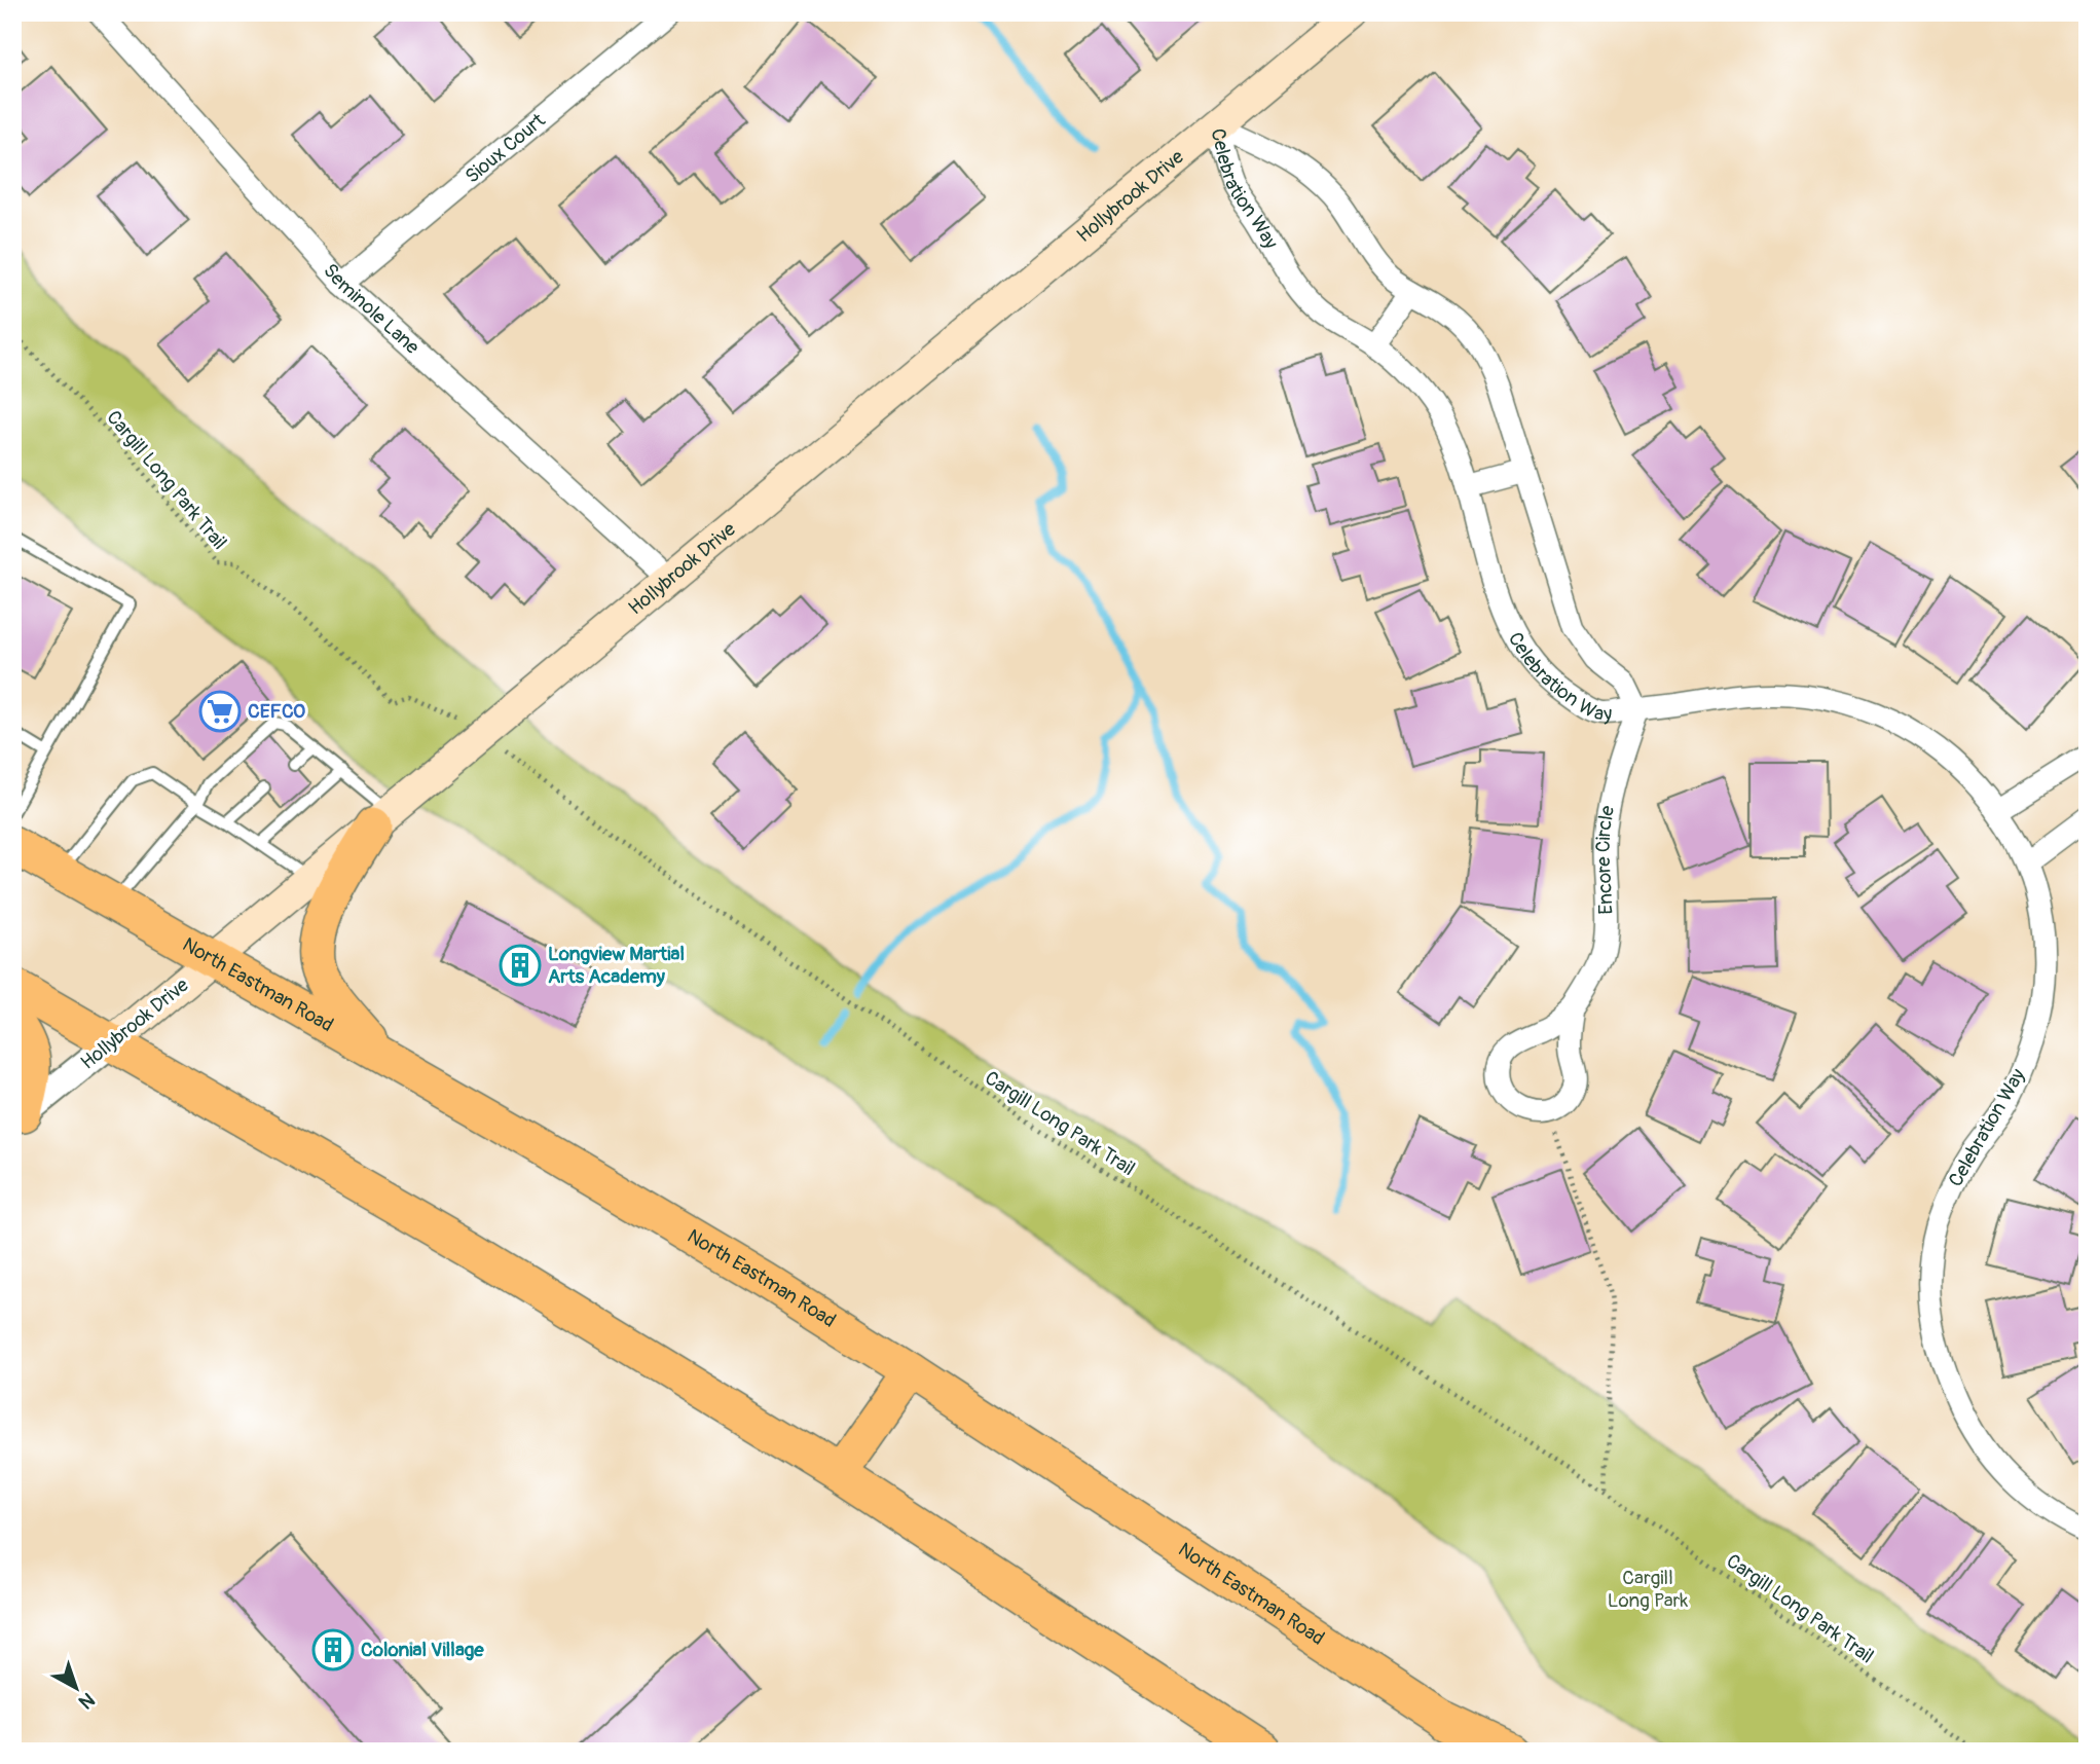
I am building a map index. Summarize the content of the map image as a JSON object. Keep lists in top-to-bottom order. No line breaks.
{"streets":{"highway":["North Eastman Road"],"main road":["Hollybrook Drive"],"street":["Sioux Court","Celebration Way","Seminole Lane","Encore Circle"],"path":["Cargill Long Park Trail"]},"crossings":[["Sioux Court","Seminole Lane"],["Celebration Way","Hollybrook Drive"],["Celebration Way","Encore Circle"],["Hollybrook Drive","Seminole Lane"],["Hollybrook Drive","North Eastman Road"]],"parks":["Cargill Long Park"],"places":{"supermarket":["CEFCO"],"building":["Longview Martial Arts Academy","Colonial Village"]},"north":"bottom right"}
